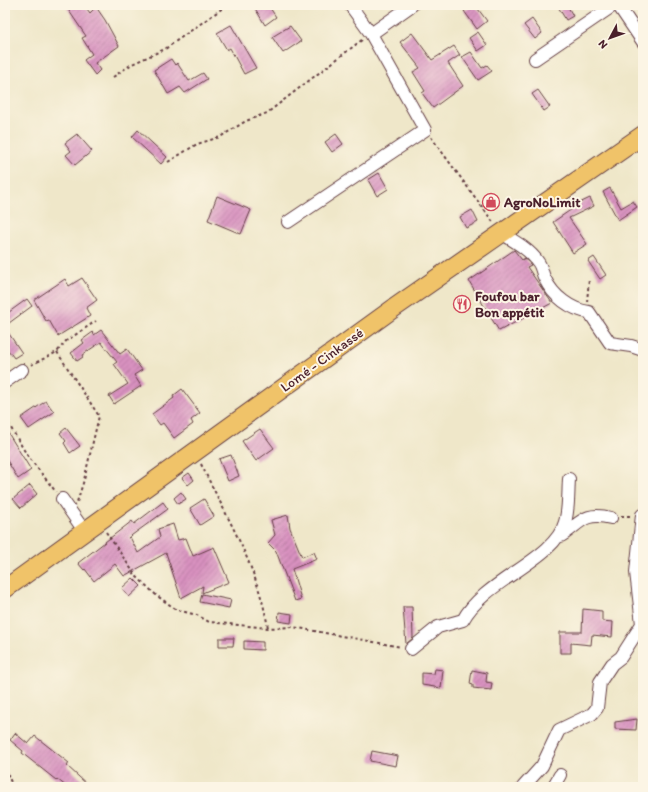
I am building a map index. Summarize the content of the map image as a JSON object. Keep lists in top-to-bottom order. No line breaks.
{"streets":{"highway":["Lomé - Cinkassé"]},"places":{"shop":["AgroNoLimit"],"restaurant":["Foufou bar Bon appétit"]},"north":"bottom left"}
